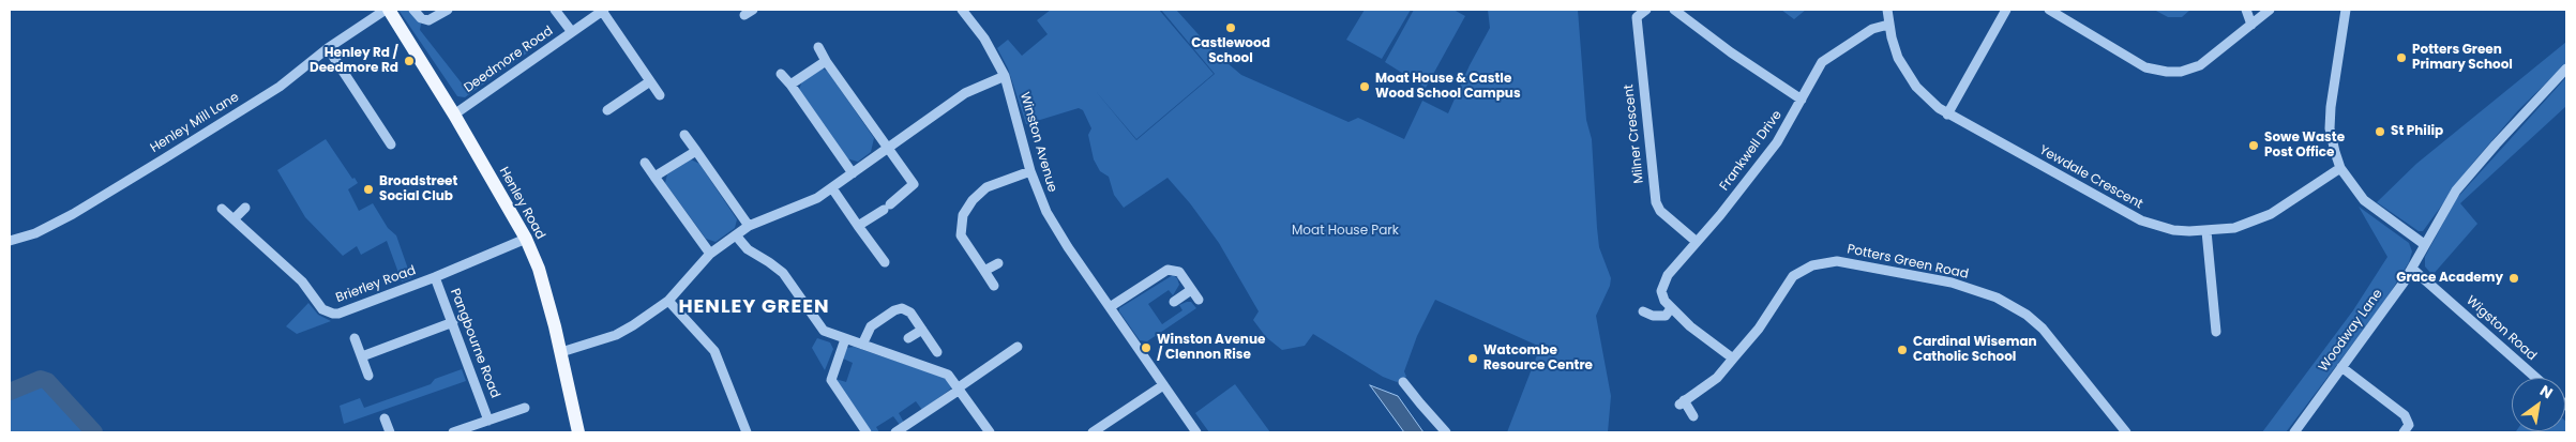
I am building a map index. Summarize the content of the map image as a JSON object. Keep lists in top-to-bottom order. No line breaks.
{"streets":{"main road":["Henley Road"],"street":["Deedmore Road","Henley Mill Lane","Milner Crescent","Winston Avenue","Frankwell Drive","Yewdale Crescent","Potters Green Road","Brierley Road","Wigston Road","Woodway Lane","Pangbourne Road"]},"crossings":[["Deedmore Road","Henley Road"],["Henley Mill Lane","Henley Road"],["Milner Crescent","Frankwell Drive"],["Frankwell Drive","Yewdale Crescent"],["Henley Road","Brierley Road"],["Brierley Road","Pangbourne Road"],["Wigston Road","Woodway Lane"]],"districts":["HENLEY GREEN"],"parks":["Moat House Park"],"places":["Castlewood School","Potters Green Primary School","Henley Rd / Deedmore Rd","Moat House & Castle Wood School Campus","St Philip","Sowe Waste Post Office","Broadstreet Social Club","Grace Academy","Winston Avenue / Clennon Rise","Cardinal Wiseman Catholic School","Watcombe Resource Centre"],"north":"top right"}
